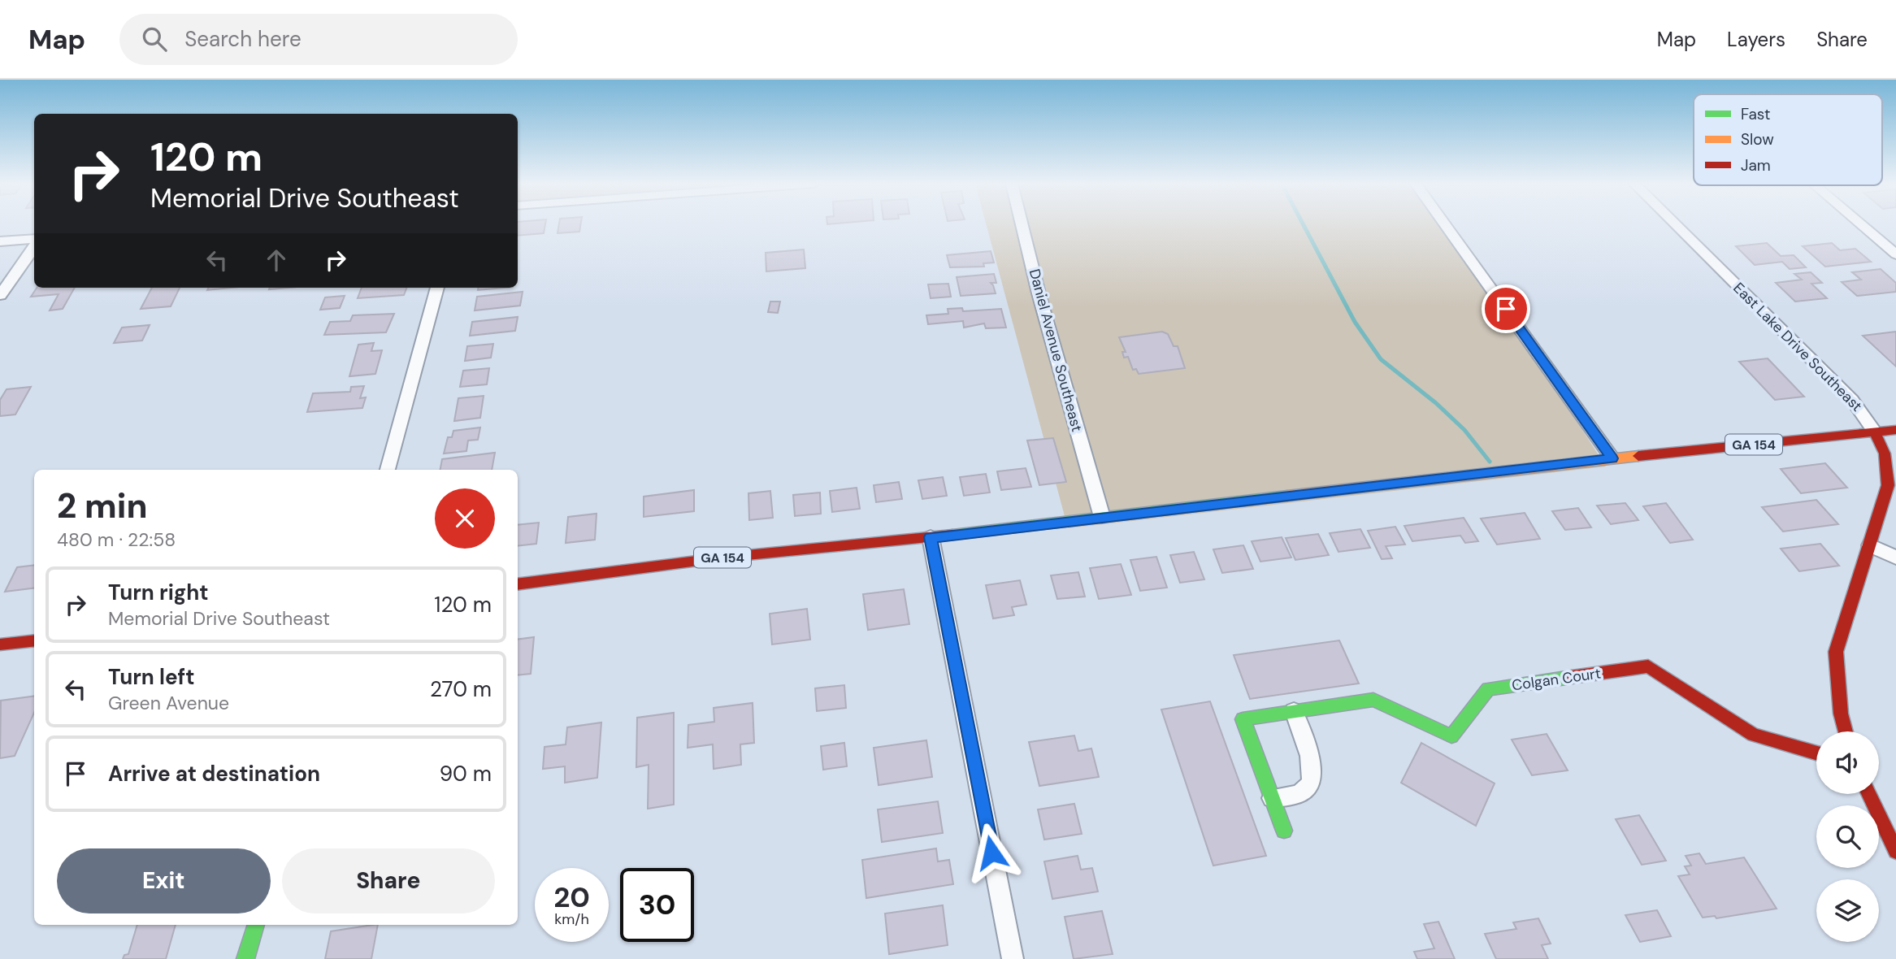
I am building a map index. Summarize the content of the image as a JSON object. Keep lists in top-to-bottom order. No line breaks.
{"streets":{"main road":["East Lake Drive Southeast","GA 154","Colgan Court"],"street":["Daniel Avenue Southeast"]},"crossings":[["East Lake Drive Southeast","GA 154"],["Daniel Avenue Southeast","GA 154"]],"legend":["Fast","Slow","Jam"],"page":{"header":"Map","search":"Search here","nav":["Map","Layers","Share"],"turn":["120 m","Memorial Drive Southeast"],"heading":["2 min","480 m · 22:58"],"list":[{"name":"Turn right","note":"Memorial Drive Southeast","value":"120 m"},{"name":"Turn left","note":"Green Avenue","value":"270 m"},{"name":"Arrive at destination","value":"90 m"}],"buttons":["Exit","Share"],"speed":"20 km/h","limit":"30"}}
